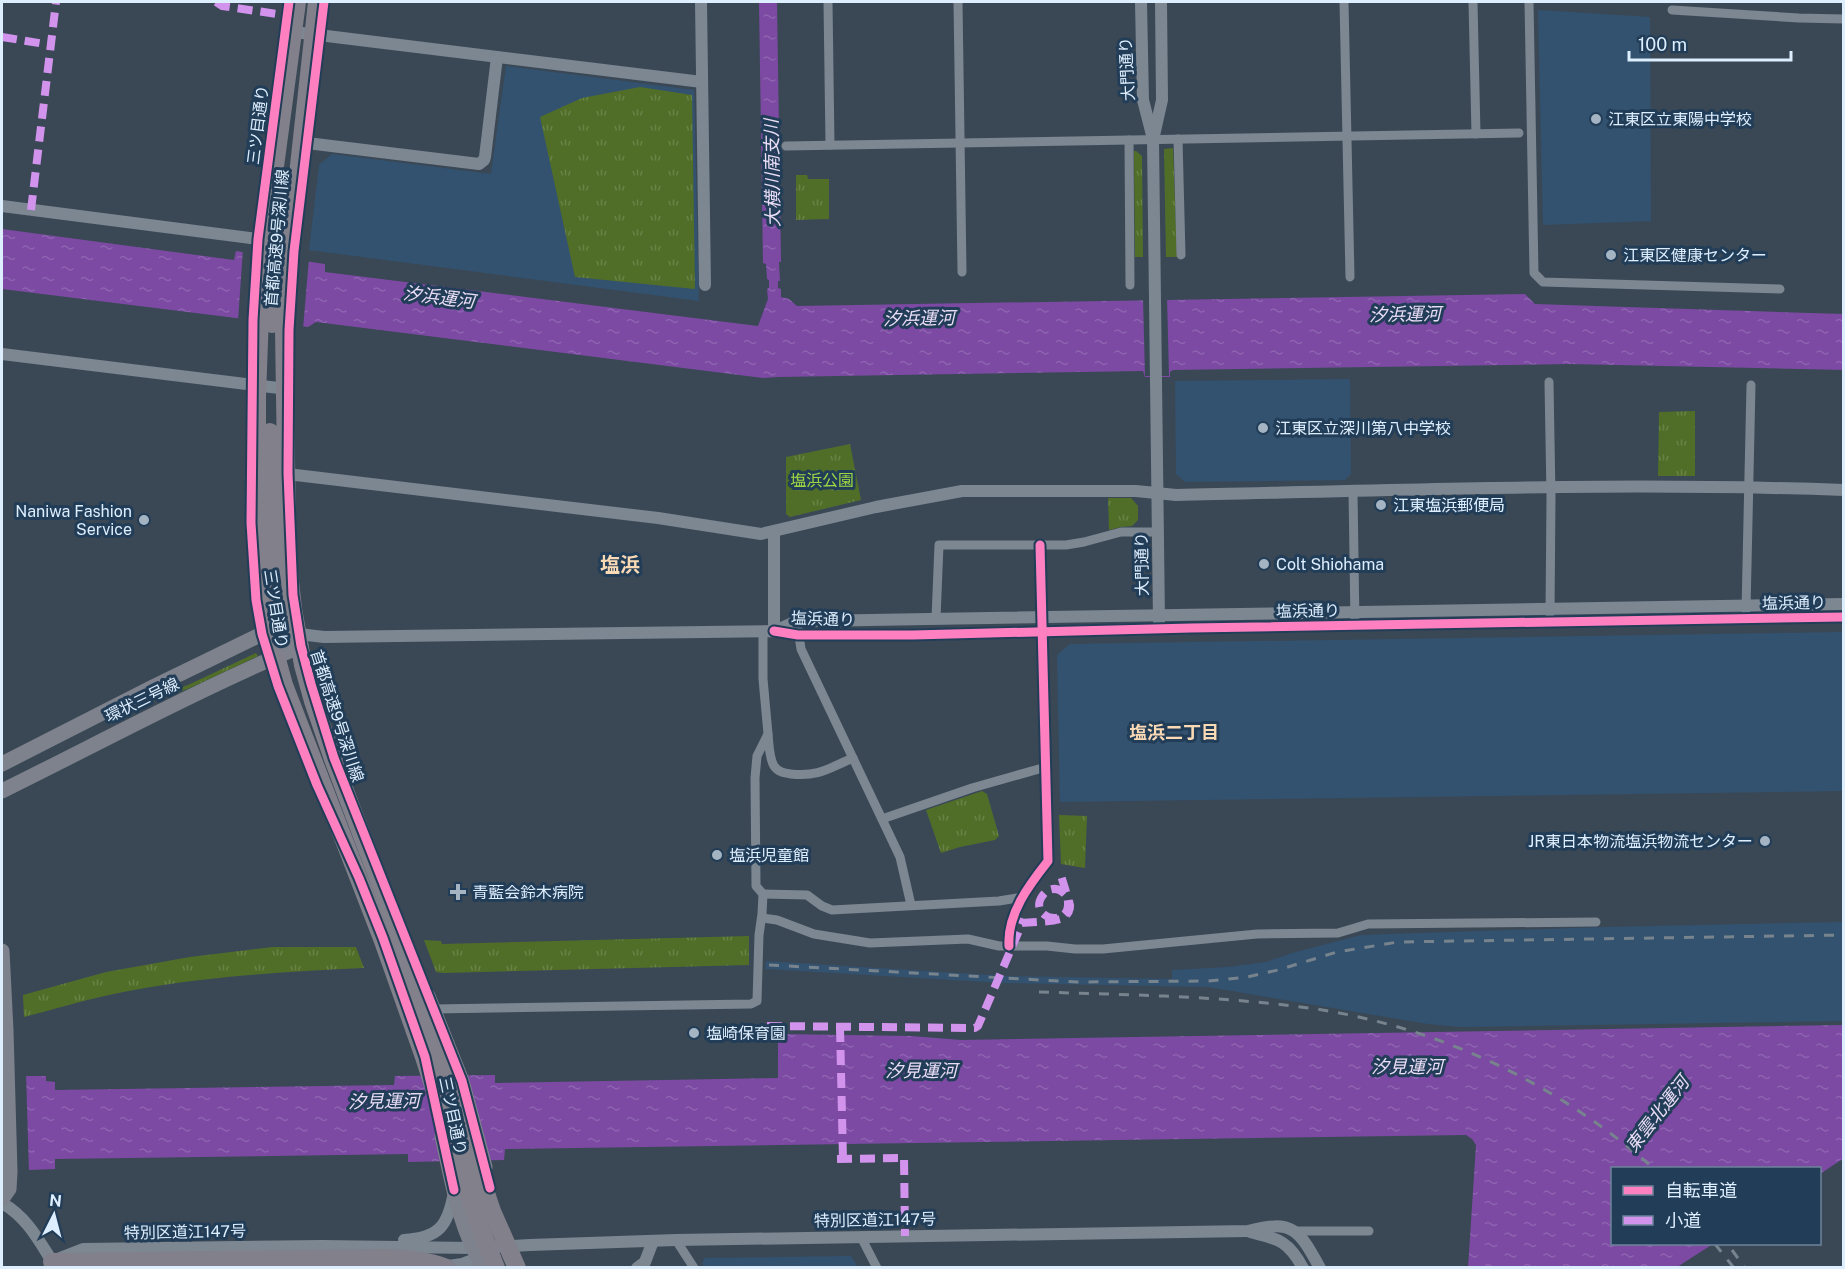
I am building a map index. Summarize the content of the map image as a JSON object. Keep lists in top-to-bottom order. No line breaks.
{"streets":{"highway":["首都高速9号深川線"],"main road":["三ツ目通り","環状三号線"],"street":["大門通り","塩浜通り","特別区道江147号"]},"crossings":[["大門通り","塩浜通り"],["三ツ目通り","塩浜通り"],["三ツ目通り","環状三号線"],["三ツ目通り","特別区道江147号"],["塩浜通り","環状三号線"]],"districts":["塩浜","塩浜二丁目"],"water":["大横川南支川","汐浜運河","汐見運河","東雲北運河"],"parks":["塩浜公園"],"places":{"other":["江東区立東陽中学校","江東区健康センター","江東区立深川第八中学校","江東塩浜郵便局","Naniwa Fashion Service","Colt Shiohama","JR東日本物流塩浜物流センター","塩浜児童館","塩崎保育園"],"health":["青藍会鈴木病院"]},"legend":["自転車道","小道"],"scale_bar":"100 m","north":"top"}
